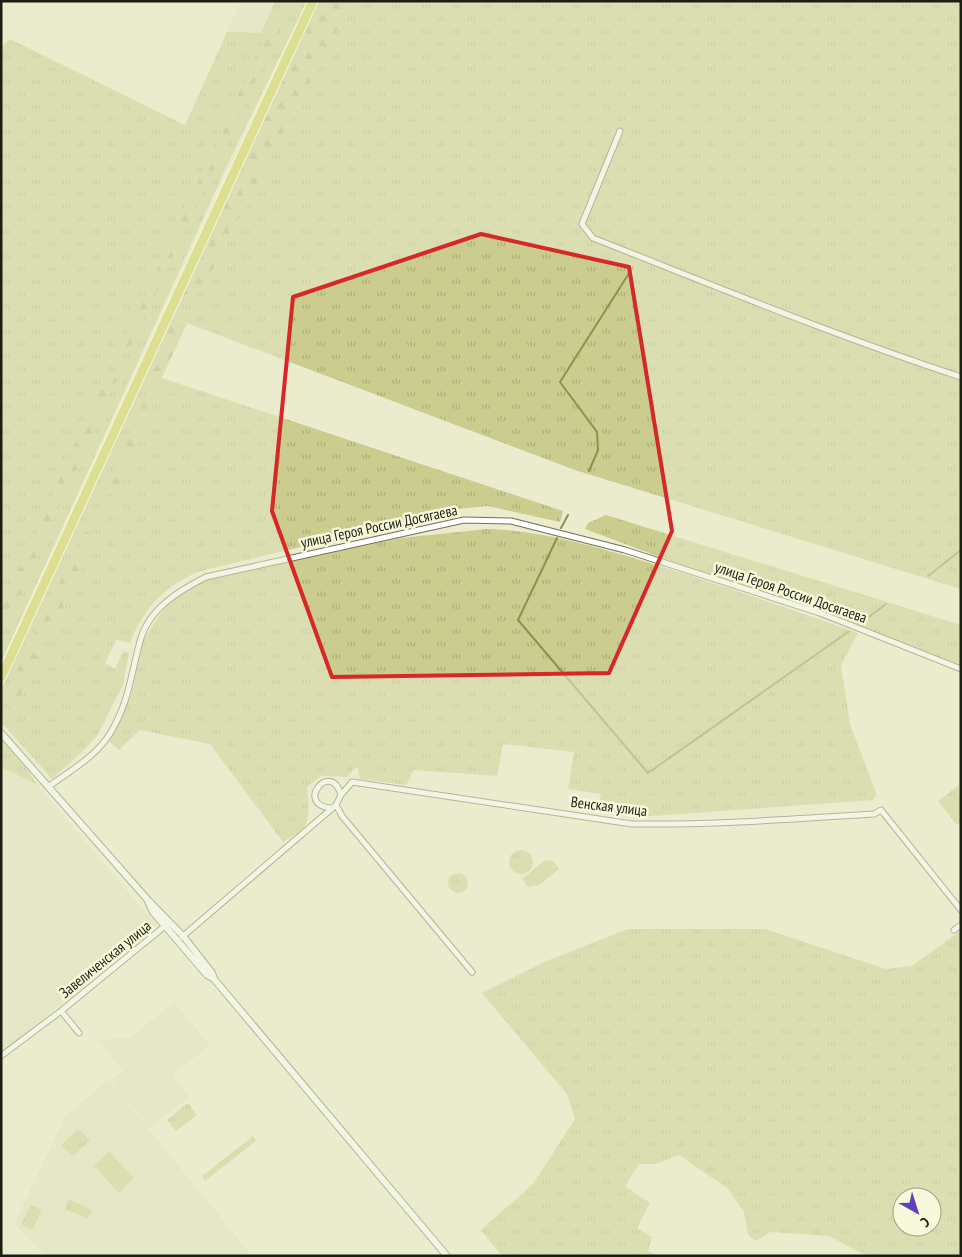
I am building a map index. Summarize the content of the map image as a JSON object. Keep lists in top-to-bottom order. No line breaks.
{"streets":{"street":["улица Героя России Досягаева","Венская улица","Завеличенская улица"]},"north":"bottom right"}
